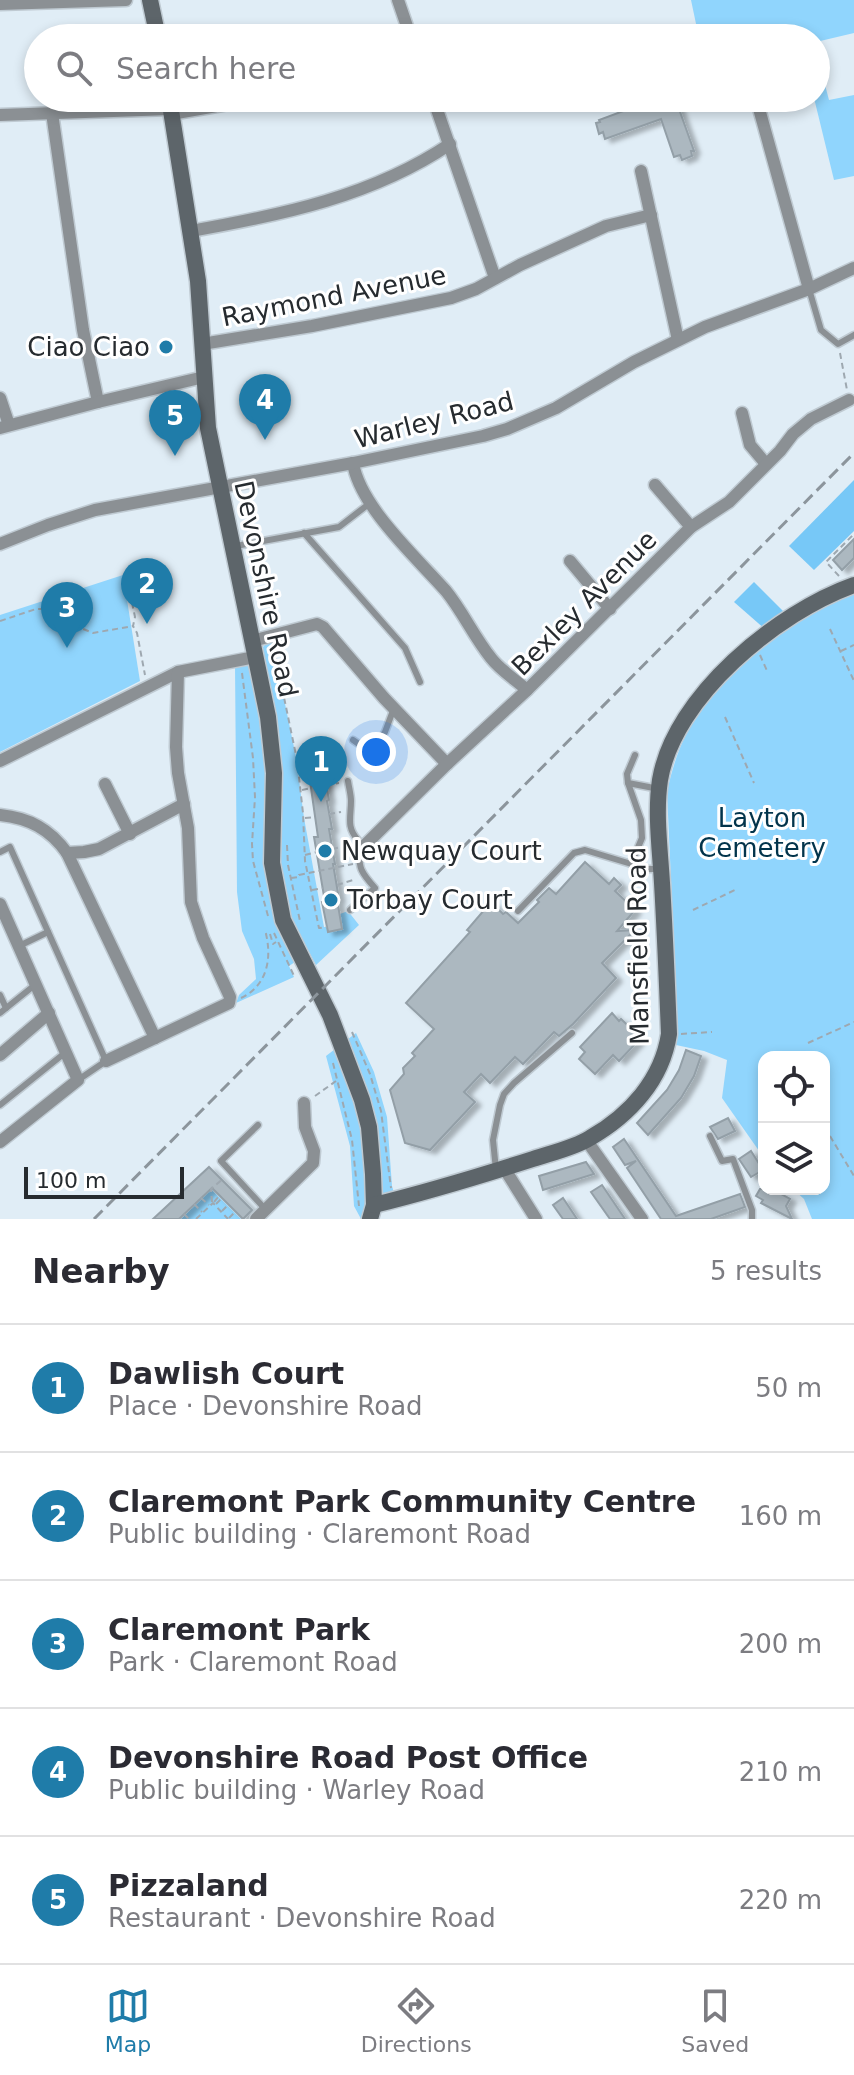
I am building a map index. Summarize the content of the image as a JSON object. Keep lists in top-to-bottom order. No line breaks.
{"streets":{"main road":["Devonshire Road","Mansfield Road"],"street":["Raymond Avenue","Warley Road","Bexley Avenue"]},"crossings":[["Raymond Avenue","Devonshire Road"],["Warley Road","Devonshire Road"],["Devonshire Road","Mansfield Road"]],"parks":["Layton Cemetery"],"places":["Ciao Ciao","Newquay Court","Torbay Court"],"scale_bar":"100 m","page":{"search":"Search here","pins":["4","5","2","3","1"],"scale":"100 m","heading":["Nearby","5 results"],"list":[{"mark":"1","name":"Dawlish Court","note":"Place · Devonshire Road","value":"50 m"},{"mark":"2","name":"Claremont Park Community Centre","note":"Public building · Claremont Road","value":"160 m"},{"mark":"3","name":"Claremont Park","note":"Park · Claremont Road","value":"200 m"},{"mark":"4","name":"Devonshire Road Post Office","note":"Public building · Warley Road","value":"210 m"},{"mark":"5","name":"Pizzaland","note":"Restaurant · Devonshire Road","value":"220 m"}],"nav":["Map","Directions","Saved"]}}
